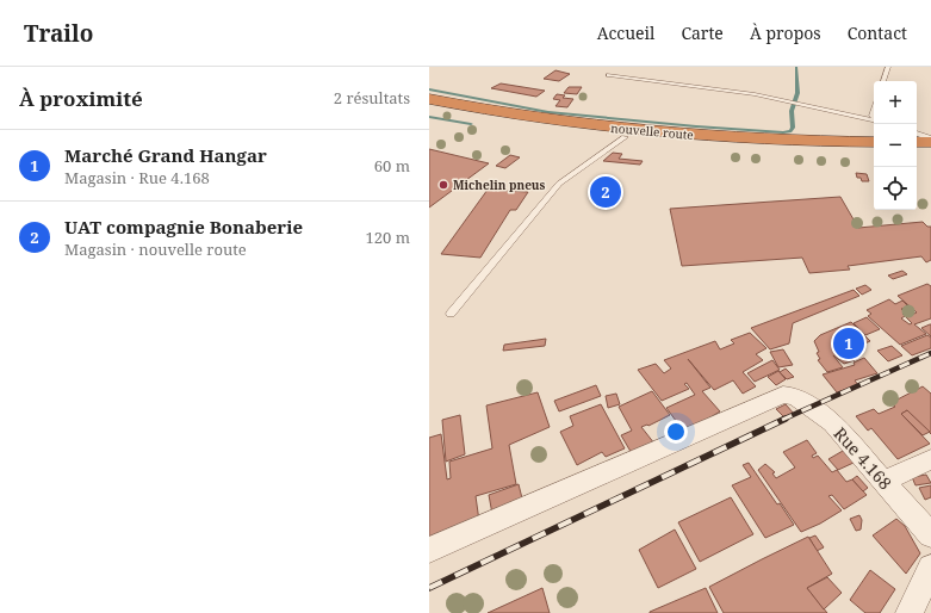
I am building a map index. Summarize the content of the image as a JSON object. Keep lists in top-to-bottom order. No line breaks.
{"streets":{"highway":["nouvelle route"],"street":["Rue 4.168"]},"places":["Michelin pneus"],"page":{"header":"Trailo","nav":["Accueil","Carte","À propos","Contact"],"heading":["À proximité","2 résultats"],"map_buttons":["+","−"],"list":[{"mark":"1","name":"Marché Grand Hangar","note":"Magasin · Rue 4.168","value":"60 m"},{"mark":"2","name":"UAT compagnie Bonaberie","note":"Magasin · nouvelle route","value":"120 m"}],"pins":["2","1"]}}
